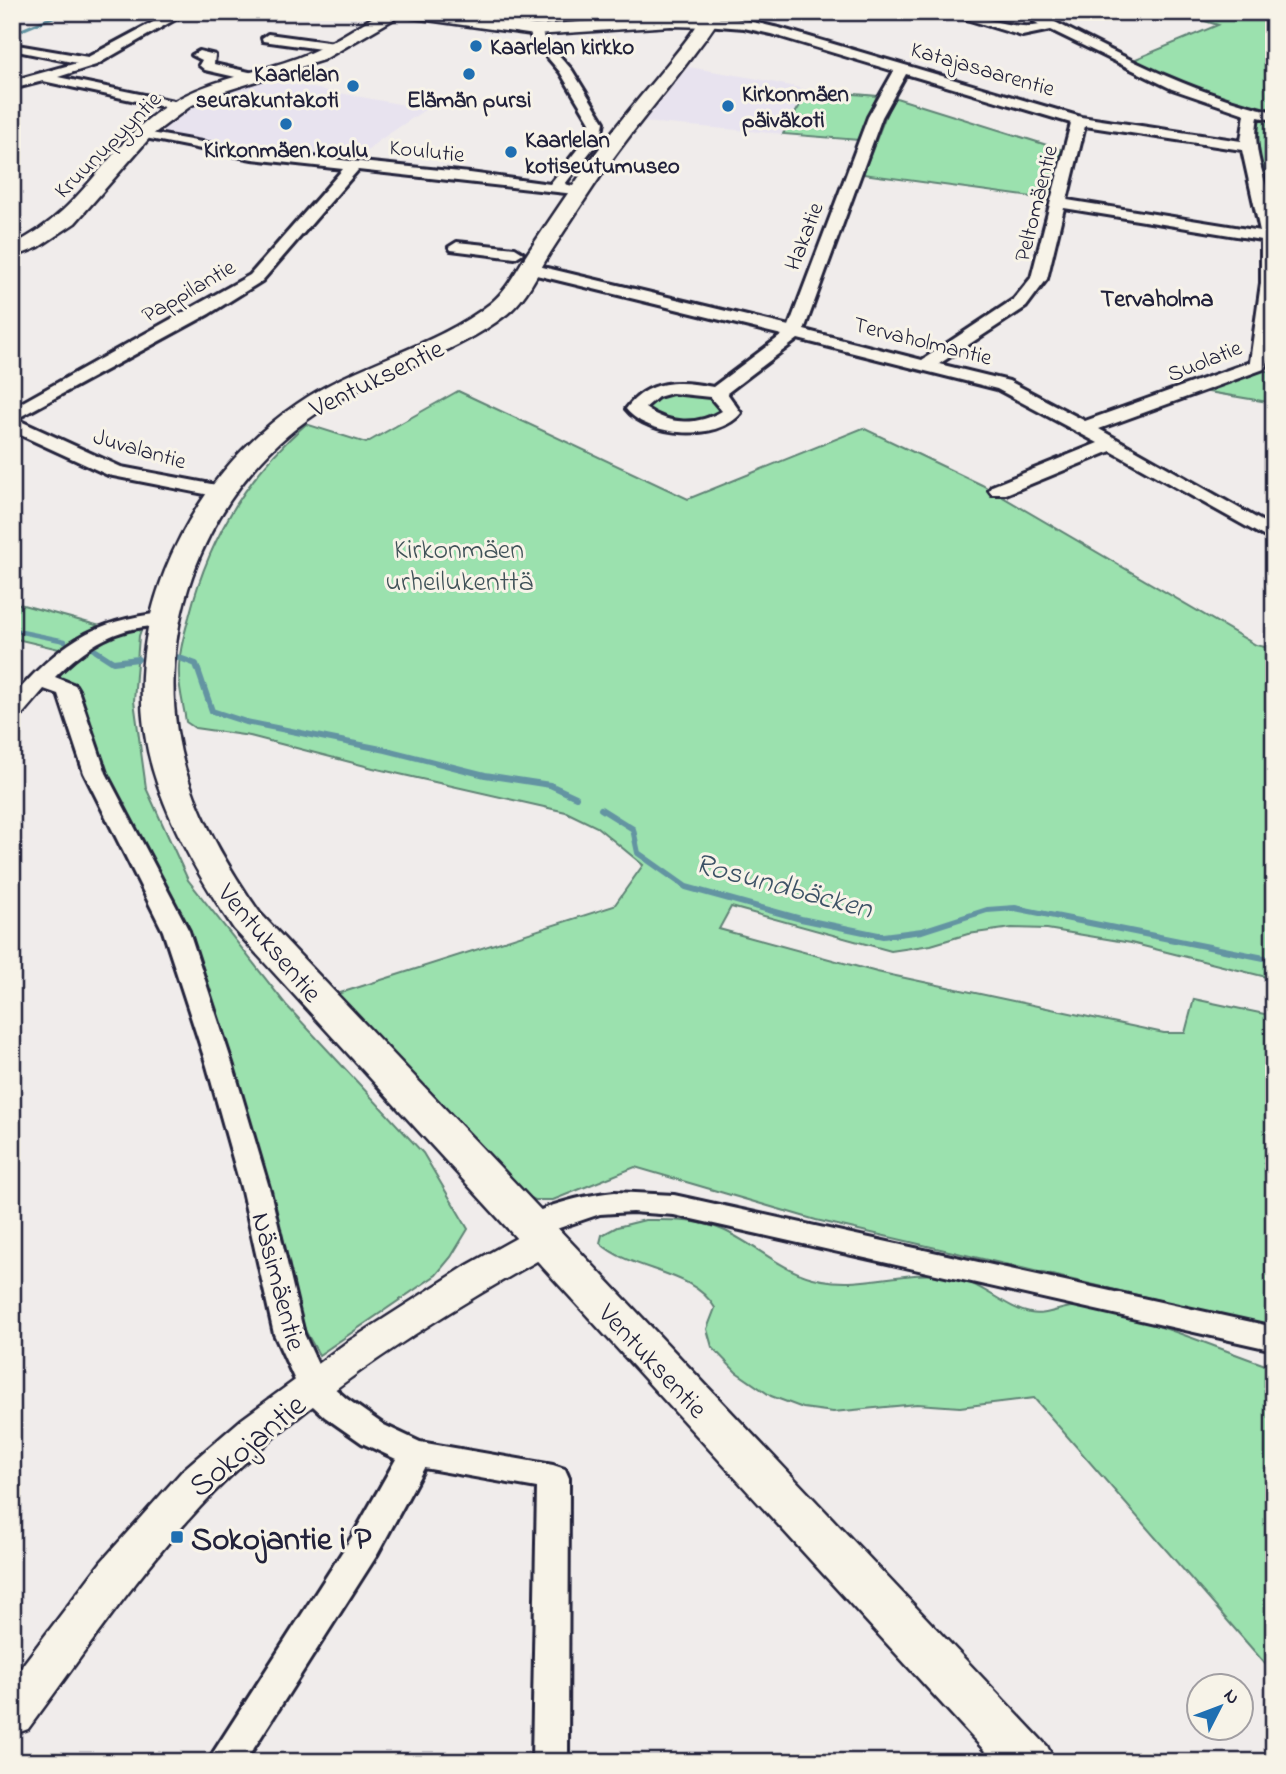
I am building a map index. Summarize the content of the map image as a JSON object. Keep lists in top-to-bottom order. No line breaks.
{"streets":{"main road":["Ventuksentie"],"street":["Katajasaarentie","Kruunupyyntie","Koulutie","Peltomäentie","Hakatie","Pappilantie","Tervaholmantie","Suolatie","Juvalantie","Näsimäentie","Sokojantie"]},"crossings":[["Katajasaarentie","Peltomäentie"],["Katajasaarentie","Hakatie"],["Katajasaarentie","Suolatie"],["Katajasaarentie","Ventuksentie"],["Kruunupyyntie","Koulutie"],["Koulutie","Pappilantie"],["Koulutie","Ventuksentie"],["Peltomäentie","Tervaholmantie"],["Hakatie","Tervaholmantie"],["Tervaholmantie","Suolatie"],["Tervaholmantie","Ventuksentie"],["Ventuksentie","Juvalantie"],["Ventuksentie","Sokojantie"],["Näsimäentie","Sokojantie"]],"districts":["Tervaholma"],"water":["Rosundbäcken"],"parks":["Kirkonmäen urheilukenttä"],"places":{"other":["Kaarlelan kirkko","Elämän pursi","Kaarlelan seurakuntakoti","Kirkonmäen päiväkoti","Kirkonmäen koulu","Kaarlelan kotiseutumuseo"],"transit":["Sokojantie i P"]},"north":"top right"}
